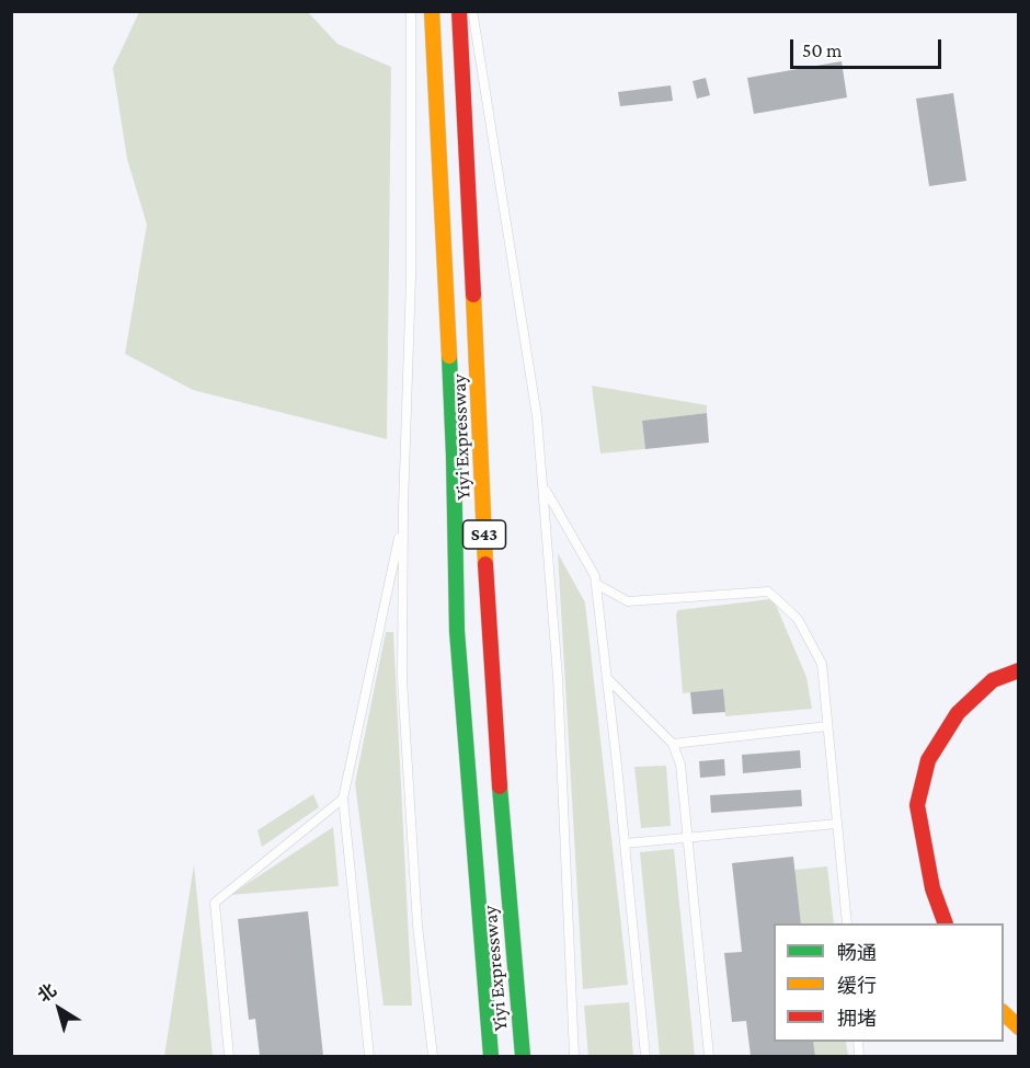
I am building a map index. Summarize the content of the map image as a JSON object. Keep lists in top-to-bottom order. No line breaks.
{"streets":{"main road":["Yiyi Expressway","S43"]},"legend":["畅通","缓行","拥堵"],"scale_bar":"50 m","north":"top left"}
